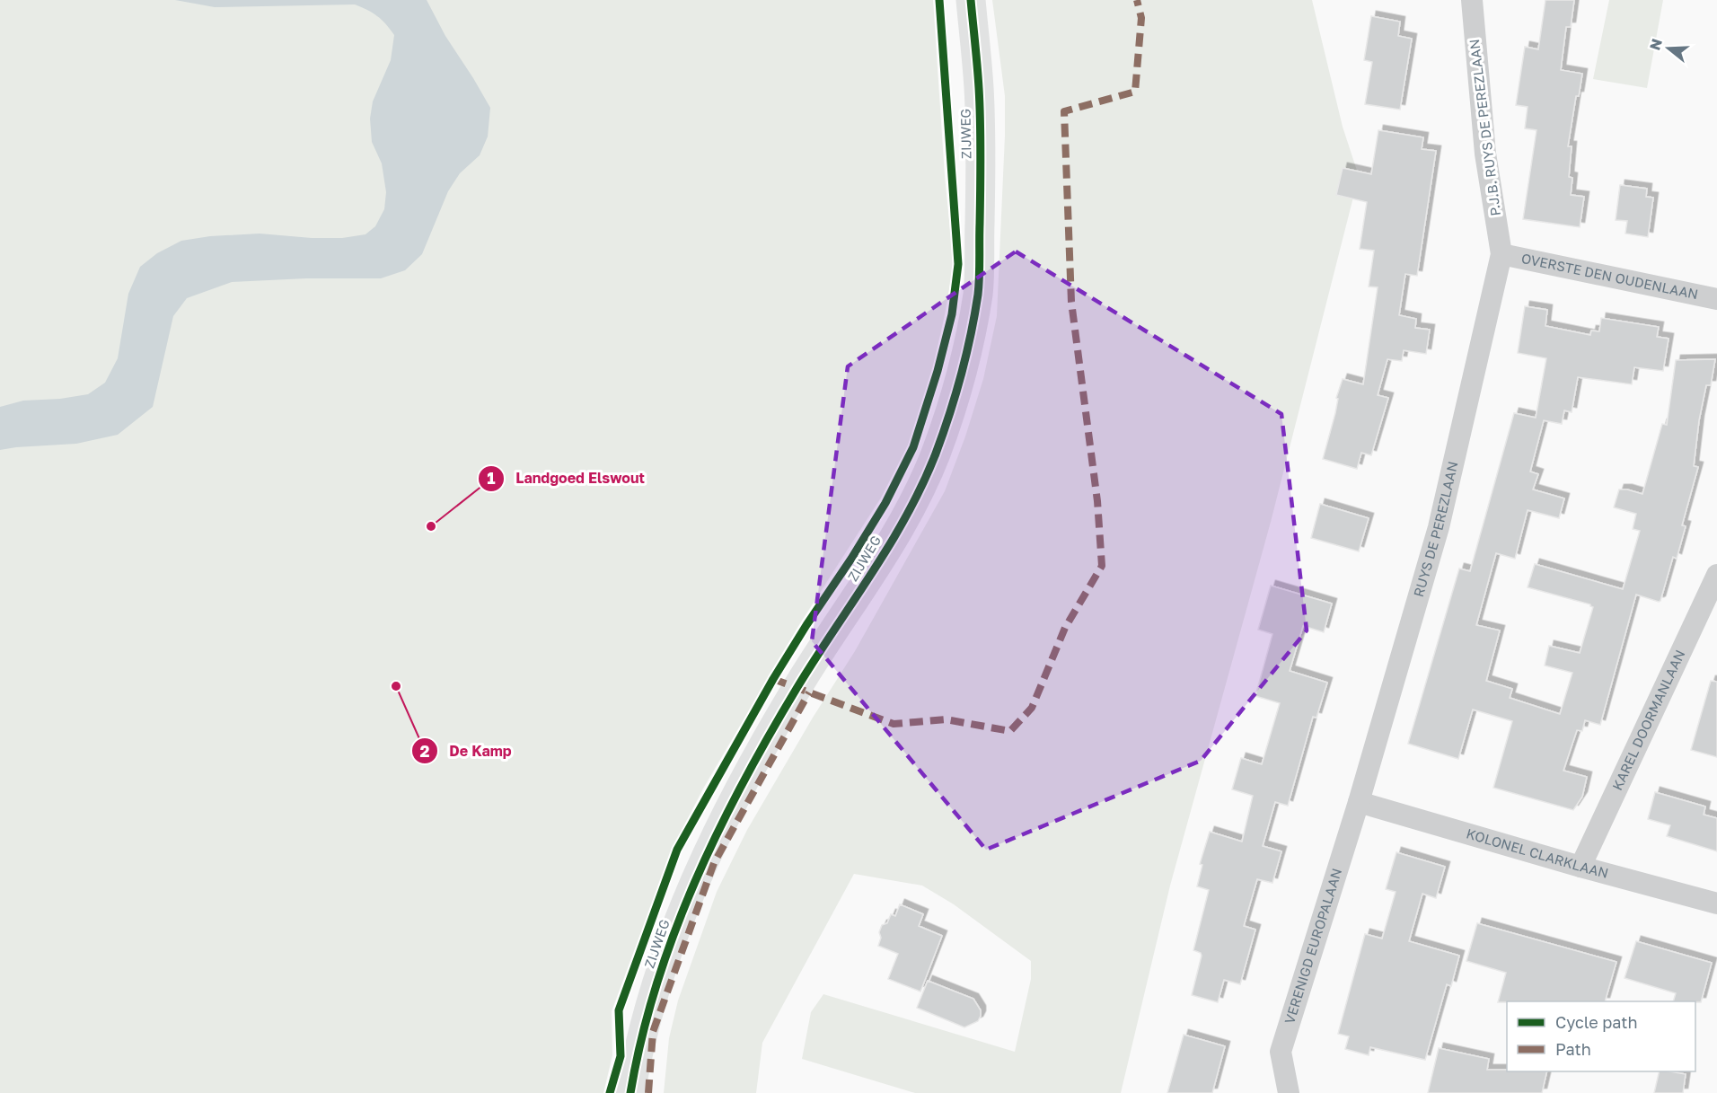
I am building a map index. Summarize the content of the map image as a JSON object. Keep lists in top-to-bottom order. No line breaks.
{"streets":{"street":["P.J.B. RUYS DE PEREZLAAN","ZIJWEG","OVERSTE DEN OUDENLAAN","RUYS DE PEREZLAAN","KAREL DOORMANLAAN","KOLONEL CLARKLAAN","VERENIGD EUROPALAAN"]},"crossings":[["P.J.B. RUYS DE PEREZLAAN","OVERSTE DEN OUDENLAAN"],["P.J.B. RUYS DE PEREZLAAN","RUYS DE PEREZLAAN"],["OVERSTE DEN OUDENLAAN","RUYS DE PEREZLAAN"],["RUYS DE PEREZLAAN","KOLONEL CLARKLAAN"],["RUYS DE PEREZLAAN","VERENIGD EUROPALAAN"],["KAREL DOORMANLAAN","KOLONEL CLARKLAAN"],["KOLONEL CLARKLAAN","VERENIGD EUROPALAAN"]],"places":["Landgoed Elswout","De Kamp"],"legend":["Cycle path","Path"],"north":"left"}
